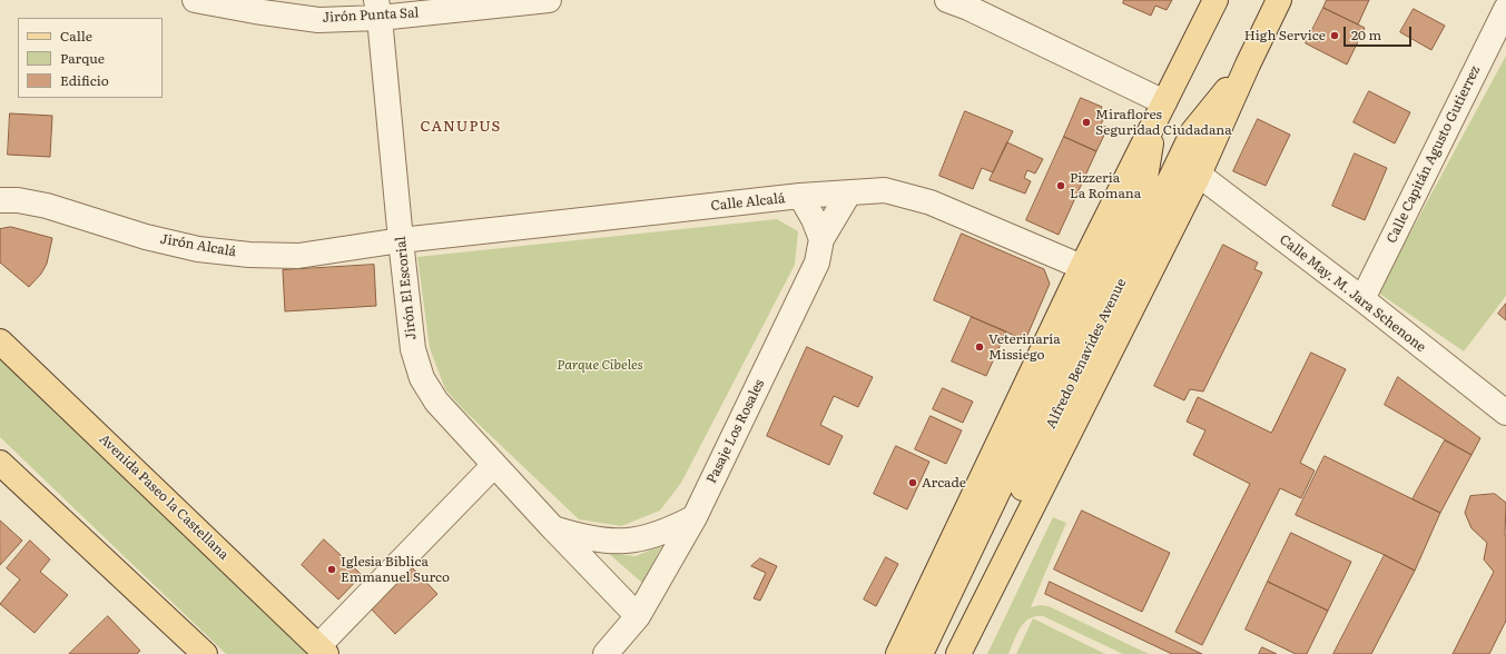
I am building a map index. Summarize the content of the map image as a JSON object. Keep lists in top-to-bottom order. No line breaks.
{"streets":{"main road":["Alfredo Benavides Avenue","Avenida Paseo la Castellana"],"street":["Jirón Punta Sal","Calle Capitán Agusto Gutierrez","Calle Alcalá","Jirón Alcalá","Jirón El Escorial","Calle May. M. Jara Schenone","Pasaje Los Rosales"]},"crossings":[["Jirón Punta Sal","Jirón El Escorial"],["Calle Capitán Agusto Gutierrez","Calle May. M. Jara Schenone"],["Calle Alcalá","Jirón Alcalá"],["Calle Alcalá","Jirón El Escorial"],["Calle Alcalá","Alfredo Benavides Avenue"],["Jirón Alcalá","Jirón El Escorial"],["Jirón El Escorial","Pasaje Los Rosales"],["Calle May. M. Jara Schenone","Alfredo Benavides Avenue"]],"districts":["CANUPUS"],"parks":["Parque Cibeles"],"places":["High Service","Miraflores Seguridad Ciudadana","Pizzeria La Romana","Veterinaría Missiego","Arcade","Iglesia Biblica Emmanuel Surco"],"legend":["Calle","Parque","Edificio"],"scale_bar":"20 m"}
